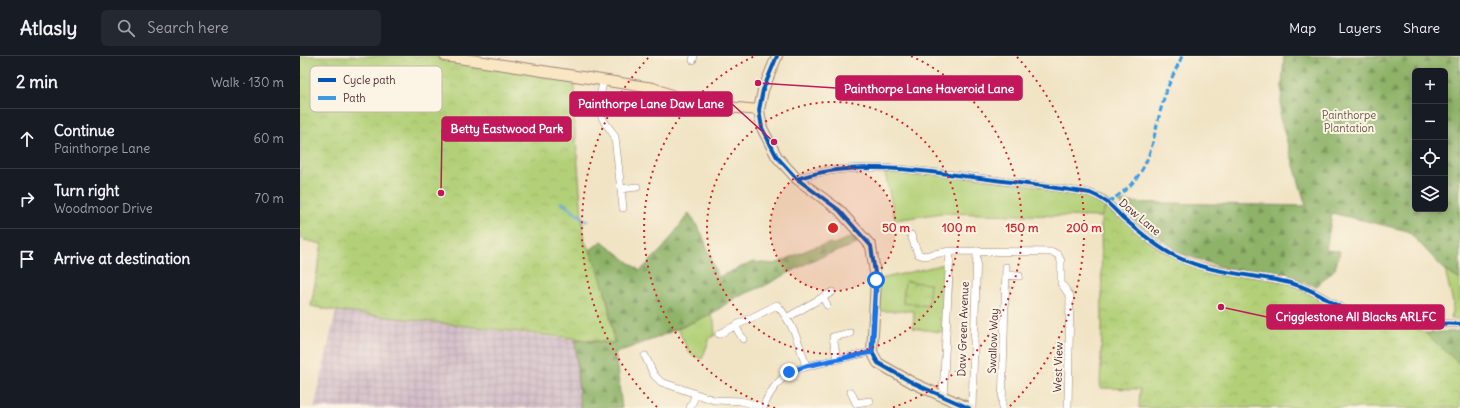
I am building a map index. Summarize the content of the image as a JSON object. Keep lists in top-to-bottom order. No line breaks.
{"streets":{"street":["Daw Lane","Daw Green Avenue","Swallow Way","West View"]},"crossings":[["Daw Green Avenue","West View"]],"parks":["Painthorpe Plantation"],"places":["Painthorpe Lane Haveroid Lane","Painthorpe Lane Daw Lane","Betty Eastwood Park","Crigglestone All Blacks ARLFC"],"legend":["Cycle path","Path"],"page":{"header":"Atlasly","search":"Search here","nav":["Map","Layers","Share"],"heading":["2 min","Walk · 130 m"],"map_buttons":["+","−"],"list":[["Continue","Painthorpe Lane","60 m"],["Turn right","Woodmoor Drive","70 m"],"Arrive at destination"]},"rings":["50 m","100 m","150 m","200 m"]}
